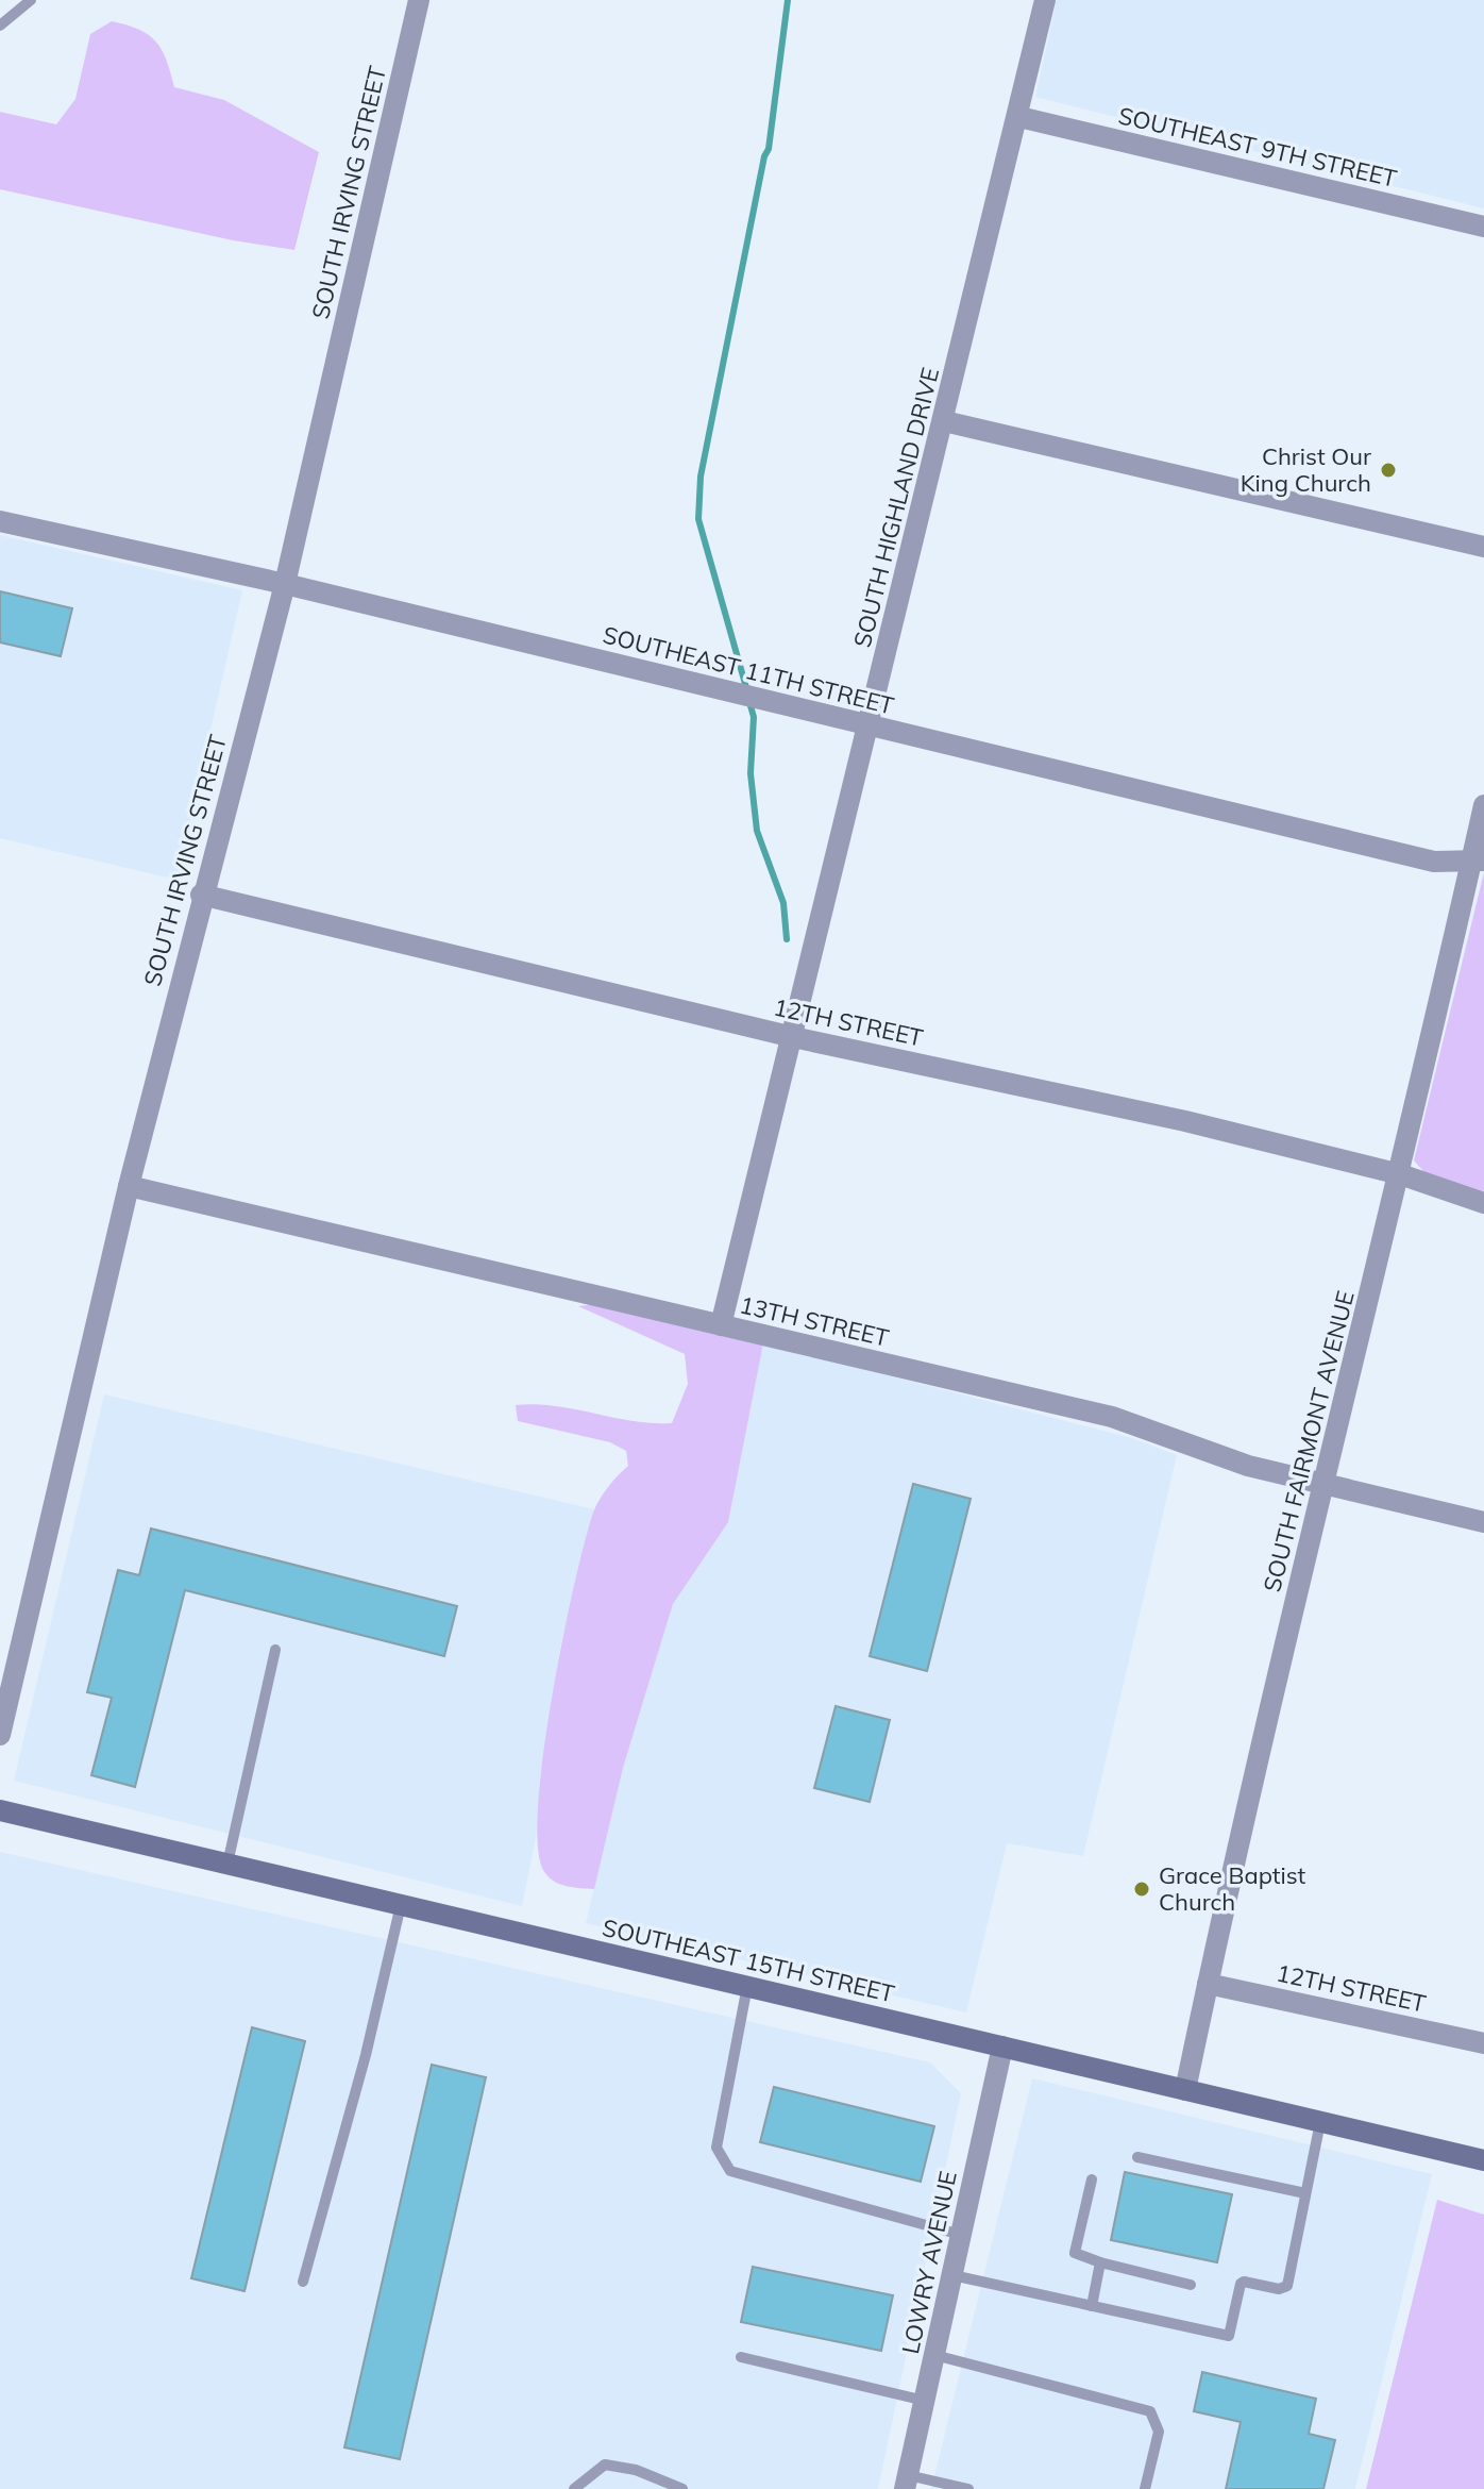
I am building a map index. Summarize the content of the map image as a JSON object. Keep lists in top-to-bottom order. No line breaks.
{"streets":{"main road":["SOUTHEAST 15TH STREET"],"street":["SOUTHEAST 9TH STREET","SOUTH IRVING STREET","SOUTH HIGHLAND DRIVE","SOUTHEAST 11TH STREET","12TH STREET","13TH STREET","SOUTH FAIRMONT AVENUE","LOWRY AVENUE"]},"crossings":[["SOUTHEAST 9TH STREET","SOUTH HIGHLAND DRIVE"],["SOUTH IRVING STREET","SOUTHEAST 11TH STREET"],["SOUTH IRVING STREET","12TH STREET"],["SOUTH IRVING STREET","13TH STREET"],["SOUTH HIGHLAND DRIVE","SOUTHEAST 11TH STREET"],["SOUTH HIGHLAND DRIVE","12TH STREET"],["SOUTH HIGHLAND DRIVE","13TH STREET"],["SOUTHEAST 11TH STREET","SOUTH FAIRMONT AVENUE"],["12TH STREET","SOUTH FAIRMONT AVENUE"],["13TH STREET","SOUTH FAIRMONT AVENUE"],["SOUTH FAIRMONT AVENUE","SOUTHEAST 15TH STREET"],["SOUTHEAST 15TH STREET","LOWRY AVENUE"]],"places":["Christ Our King Church","Grace Baptist Church"]}
